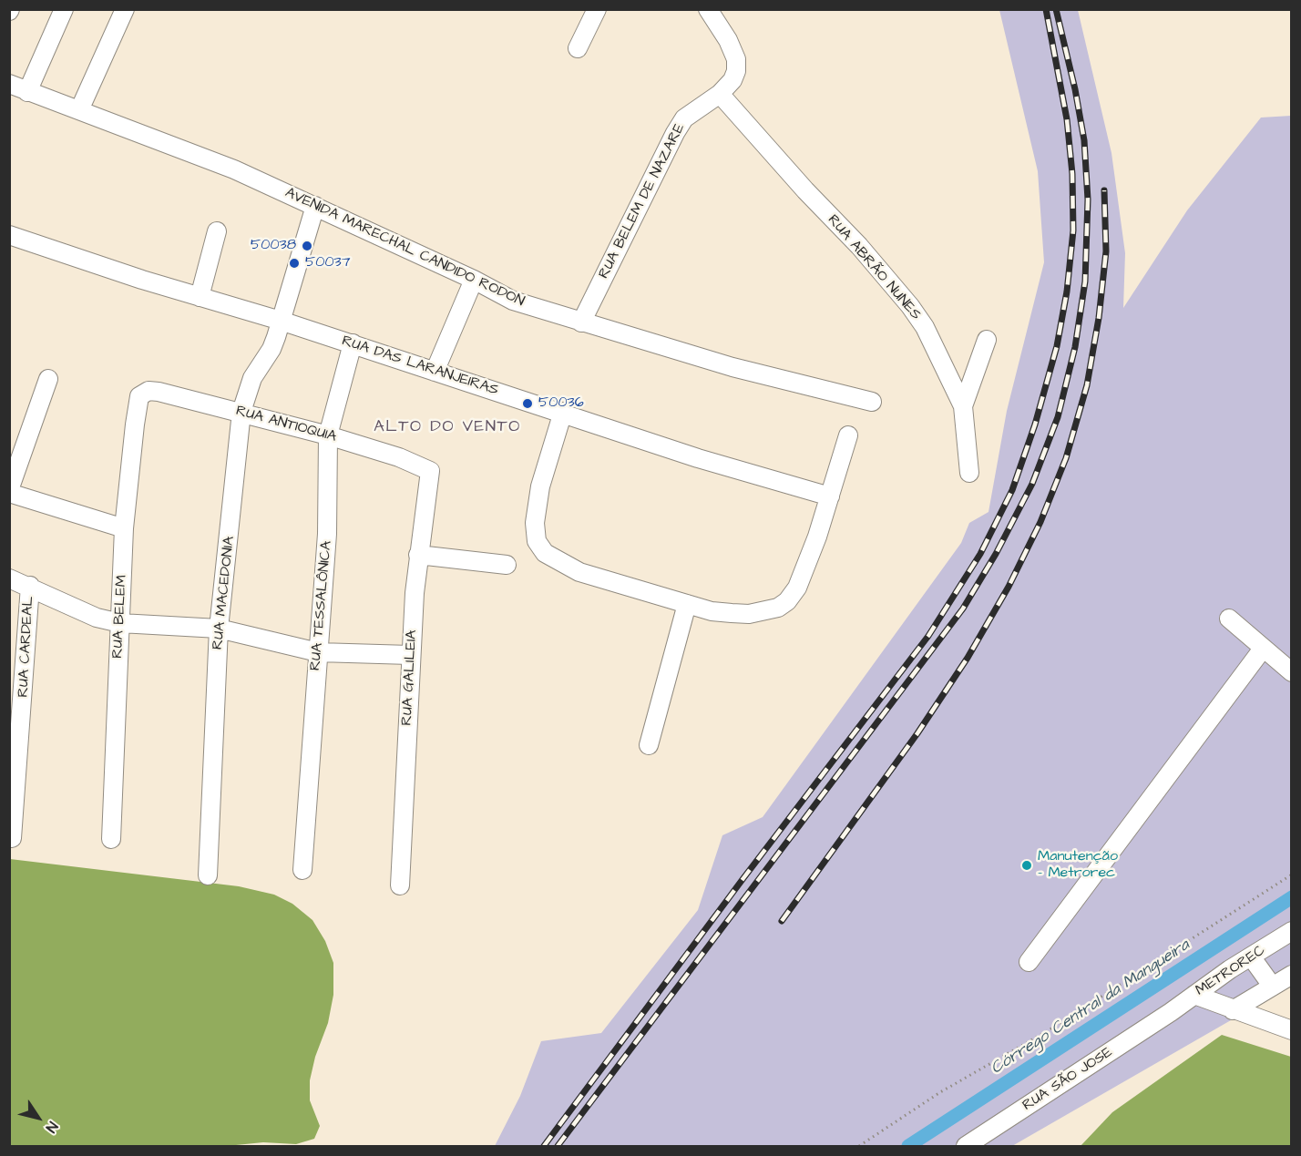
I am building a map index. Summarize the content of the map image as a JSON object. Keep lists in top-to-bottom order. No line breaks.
{"streets":{"street":["RUA BELEM DE NAZARE","AVENIDA MARECHAL CANDIDO RODON","RUA ABRÃO NUNES","RUA DAS LARANJEIRAS","RUA ANTIOQUIA","RUA MACEDONIA","RUA TESSALÔNICA","RUA BELEM","RUA CARDEAL","RUA GALILEIA","METROREC","RUA SÃO JOSE"]},"crossings":[["RUA BELEM DE NAZARE","AVENIDA MARECHAL CANDIDO RODON"],["RUA BELEM DE NAZARE","RUA ABRÃO NUNES"],["AVENIDA MARECHAL CANDIDO RODON","RUA MACEDONIA"],["RUA DAS LARANJEIRAS","RUA MACEDONIA"],["RUA DAS LARANJEIRAS","RUA TESSALÔNICA"],["RUA ANTIOQUIA","RUA MACEDONIA"],["RUA ANTIOQUIA","RUA TESSALÔNICA"],["RUA ANTIOQUIA","RUA BELEM"],["RUA ANTIOQUIA","RUA GALILEIA"],["METROREC","RUA SÃO JOSE"]],"districts":["ALTO DO VENTO"],"water":["Córrego Central da Mangueira"],"places":["50038","50037","50036","Manutenção - Metrorec"],"north":"bottom right"}
